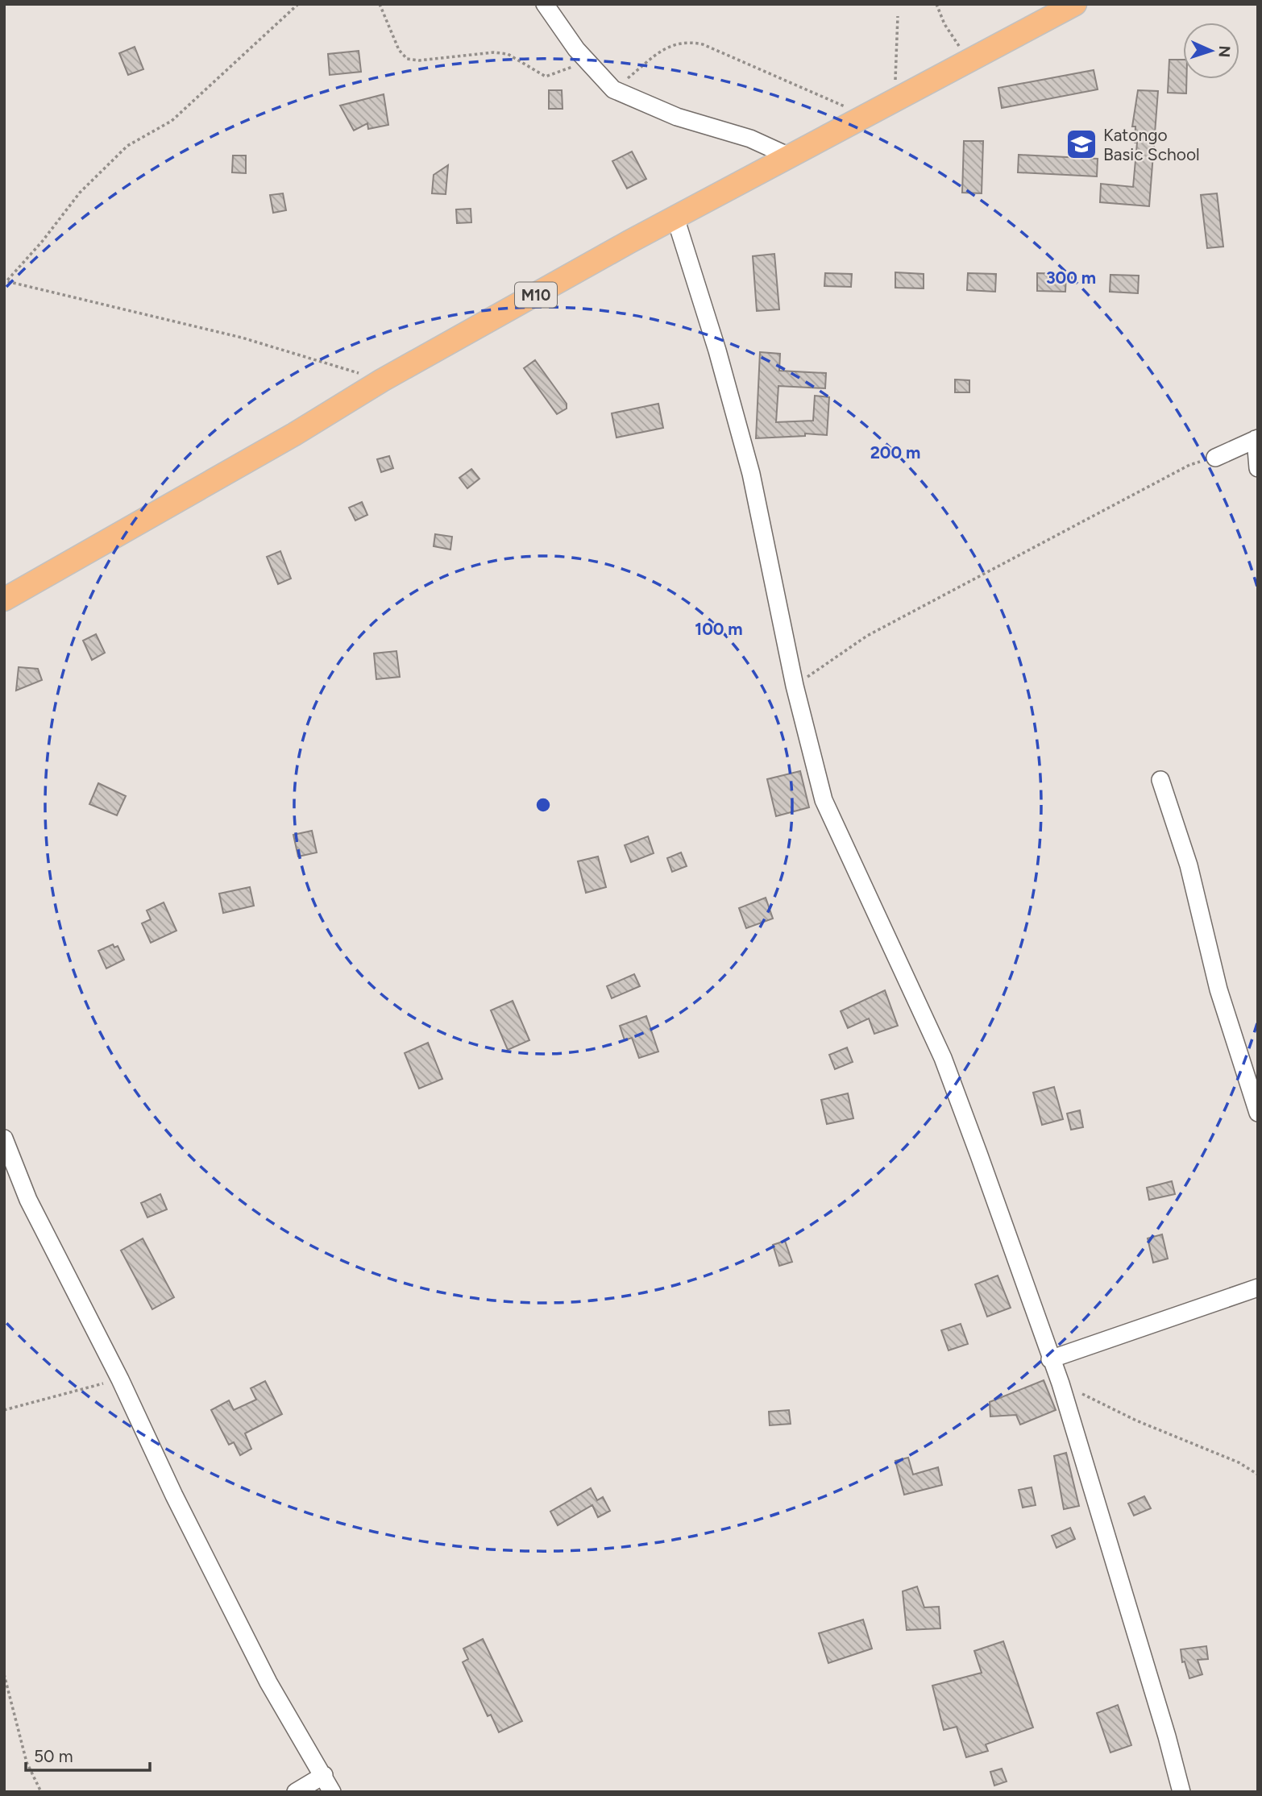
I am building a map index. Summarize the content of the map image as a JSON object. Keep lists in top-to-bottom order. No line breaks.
{"streets":{"main road":["M10"]},"places":{"school or university":["Katongo Basic School"]},"scale_bar":"50 m","north":"right","rings":["300 m","200 m","100 m"]}
